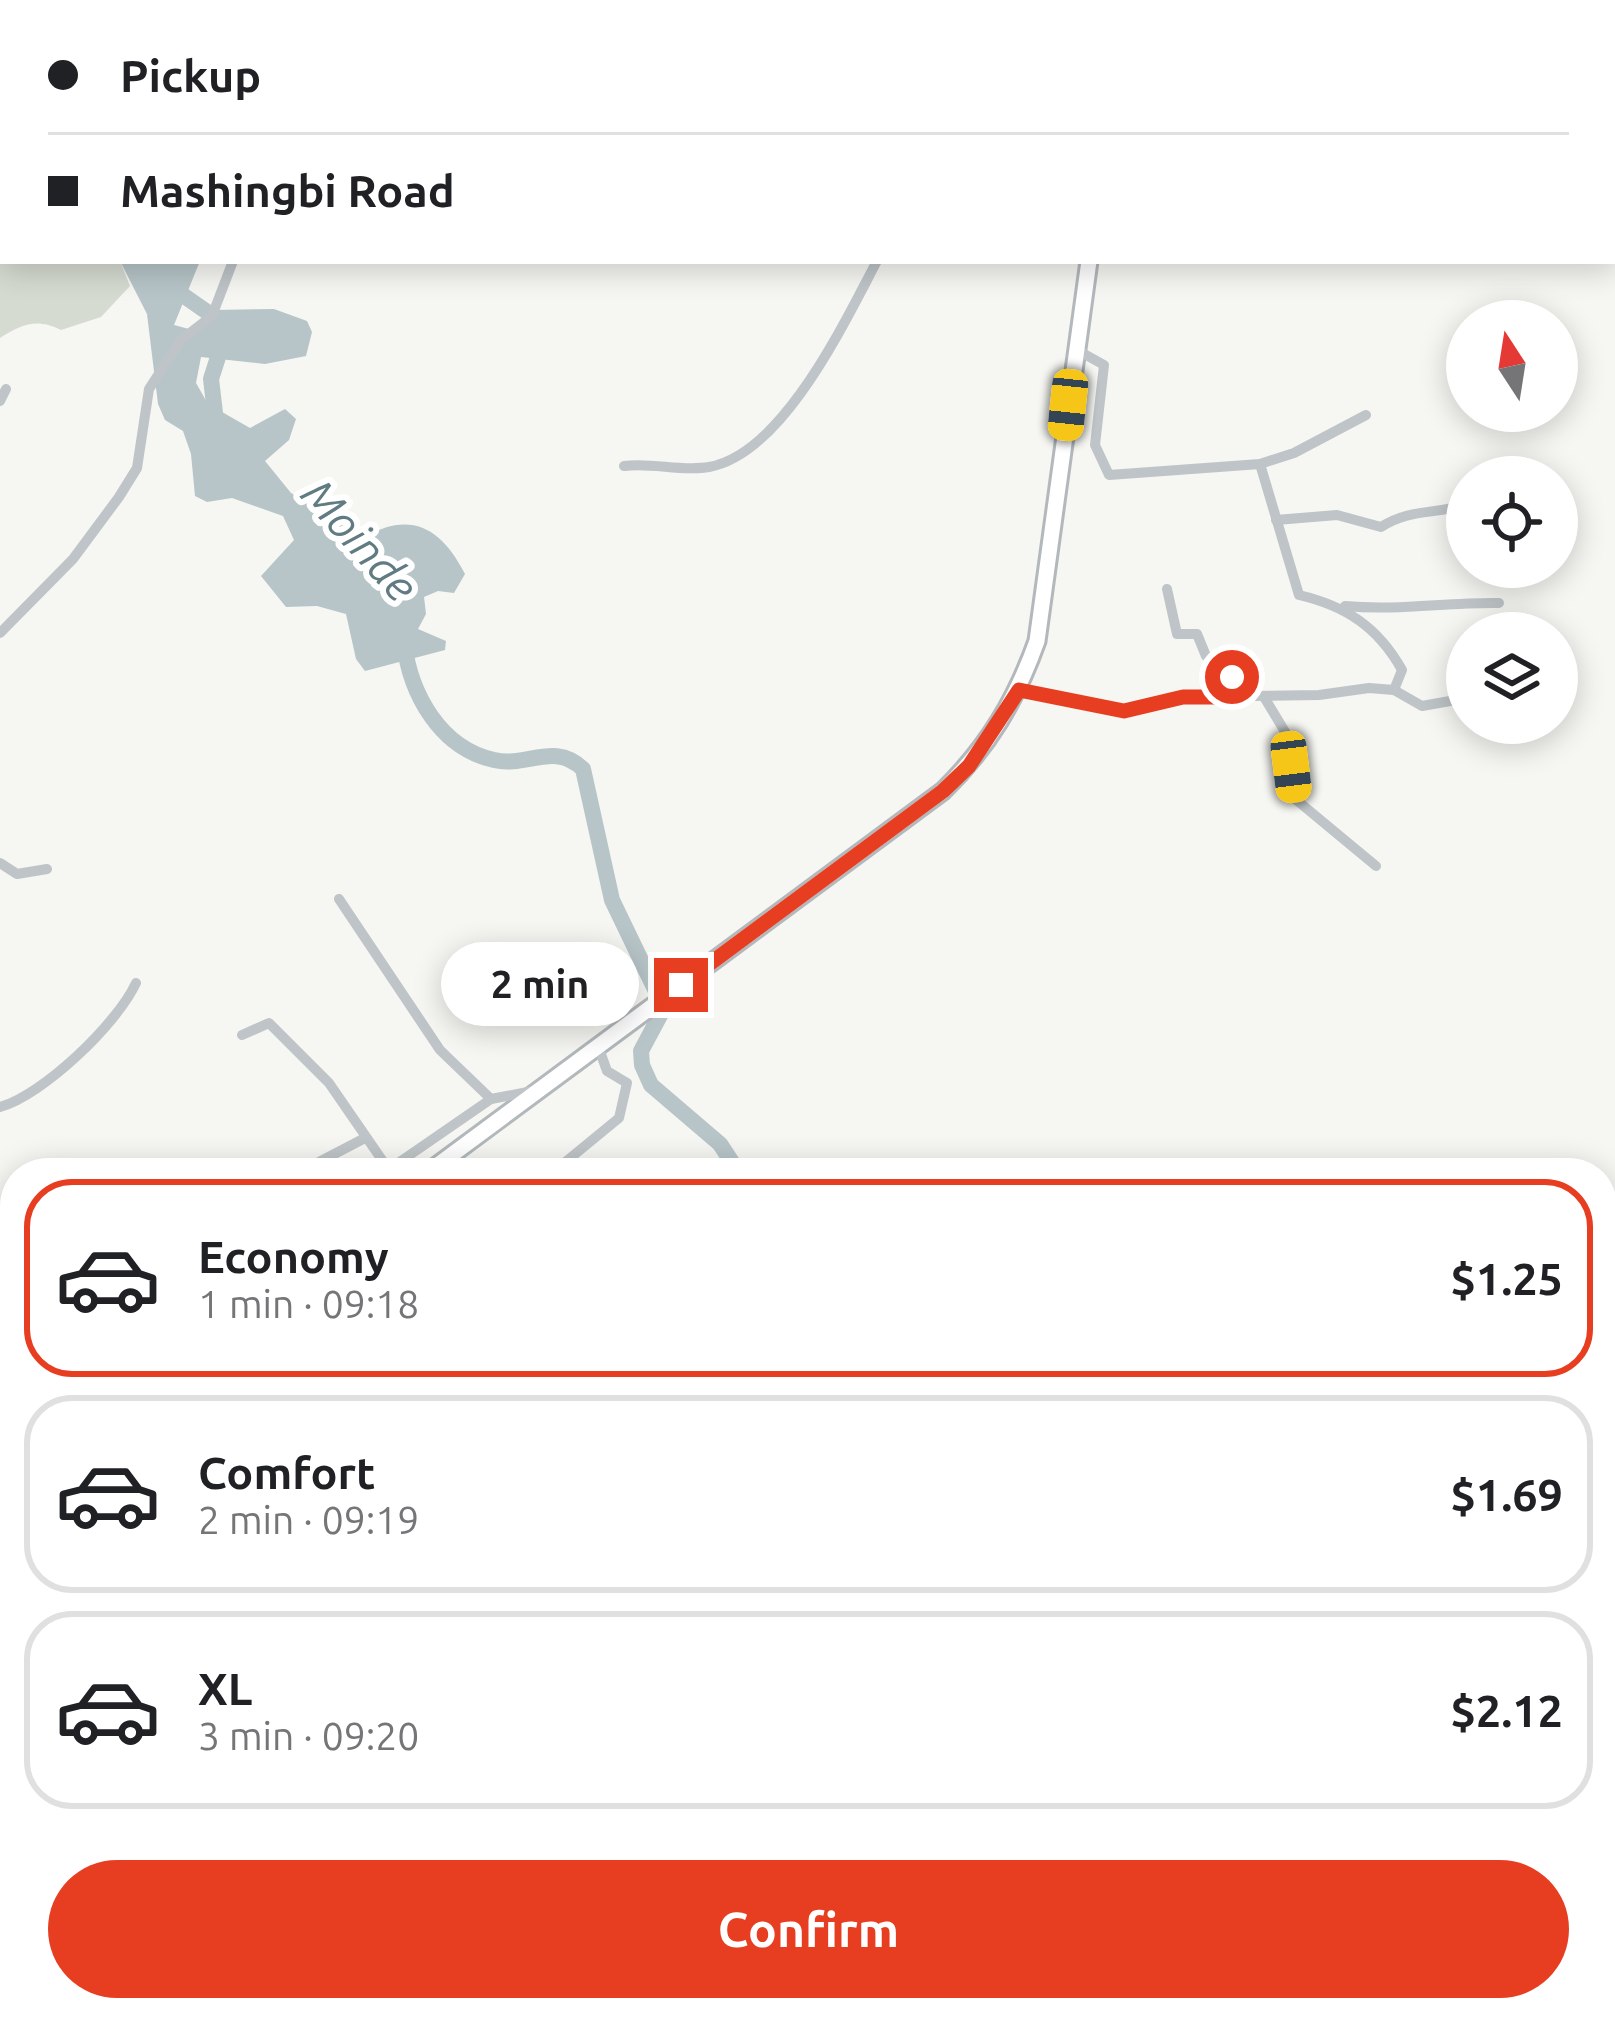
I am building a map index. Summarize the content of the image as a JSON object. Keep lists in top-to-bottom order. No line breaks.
{"water":["Moinde"],"north":"top","page":{"banner":["Pickup","Mashingbi Road"],"bubble":"2 min","list":[{"name":"Economy","note":"1 min · 09:18","value":"$1.25"},{"name":"Comfort","note":"2 min · 09:19","value":"$1.69"},{"name":"XL","note":"3 min · 09:20","value":"$2.12"}],"buttons":"Confirm"}}
